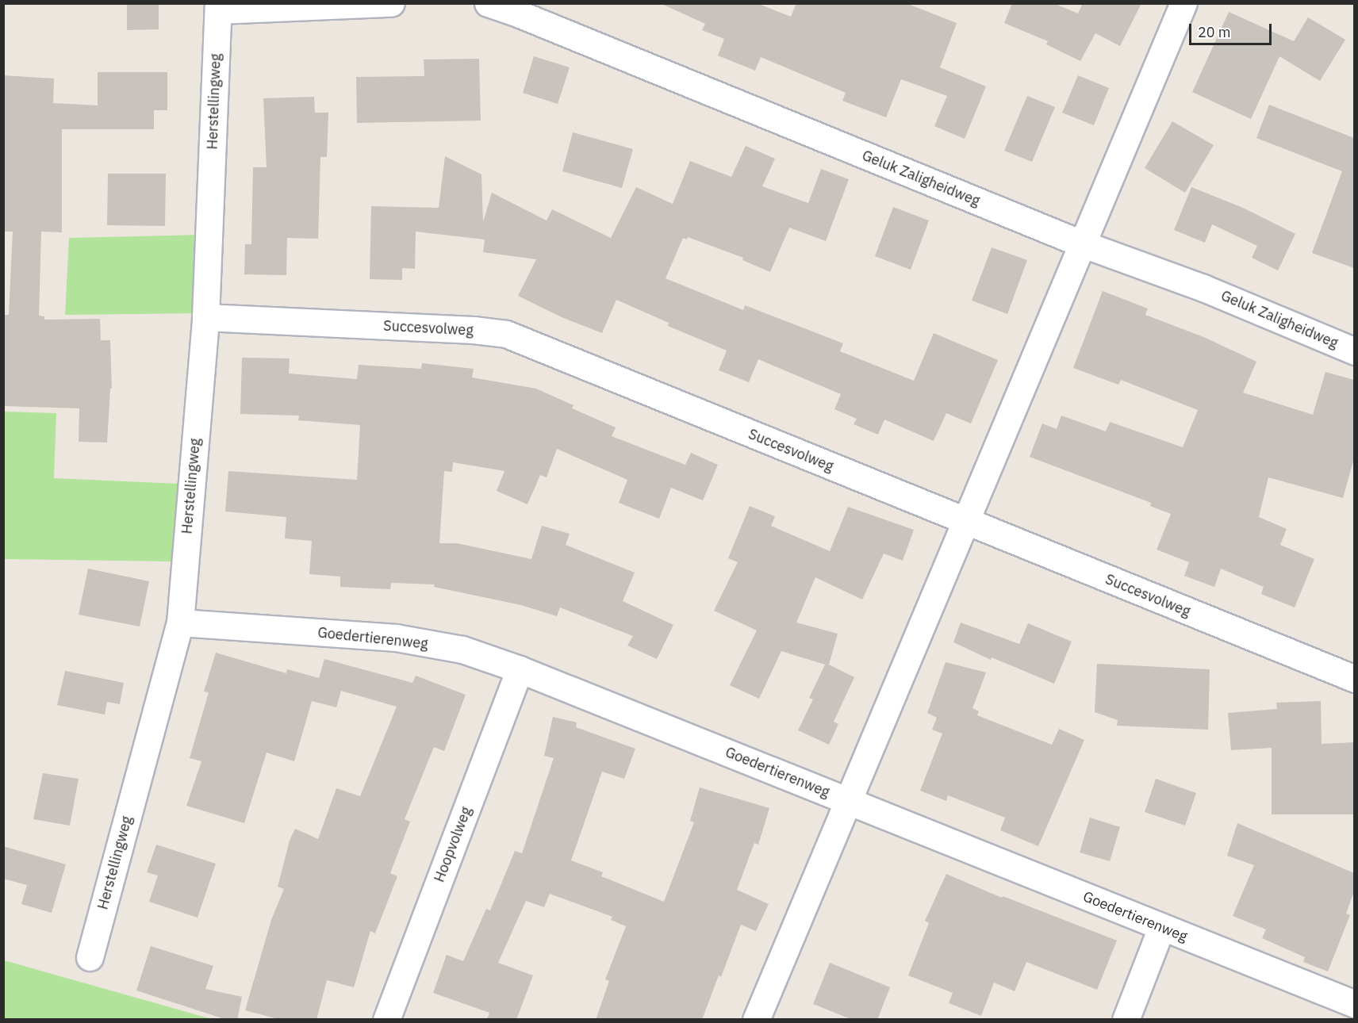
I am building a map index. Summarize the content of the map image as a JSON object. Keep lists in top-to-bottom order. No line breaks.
{"streets":{"street":["Herstellingweg","Geluk Zaligheidweg","Succesvolweg","Goedertierenweg","Hoopvolweg"]},"crossings":[["Herstellingweg","Succesvolweg"],["Herstellingweg","Goedertierenweg"],["Goedertierenweg","Hoopvolweg"]],"scale_bar":"20 m"}
